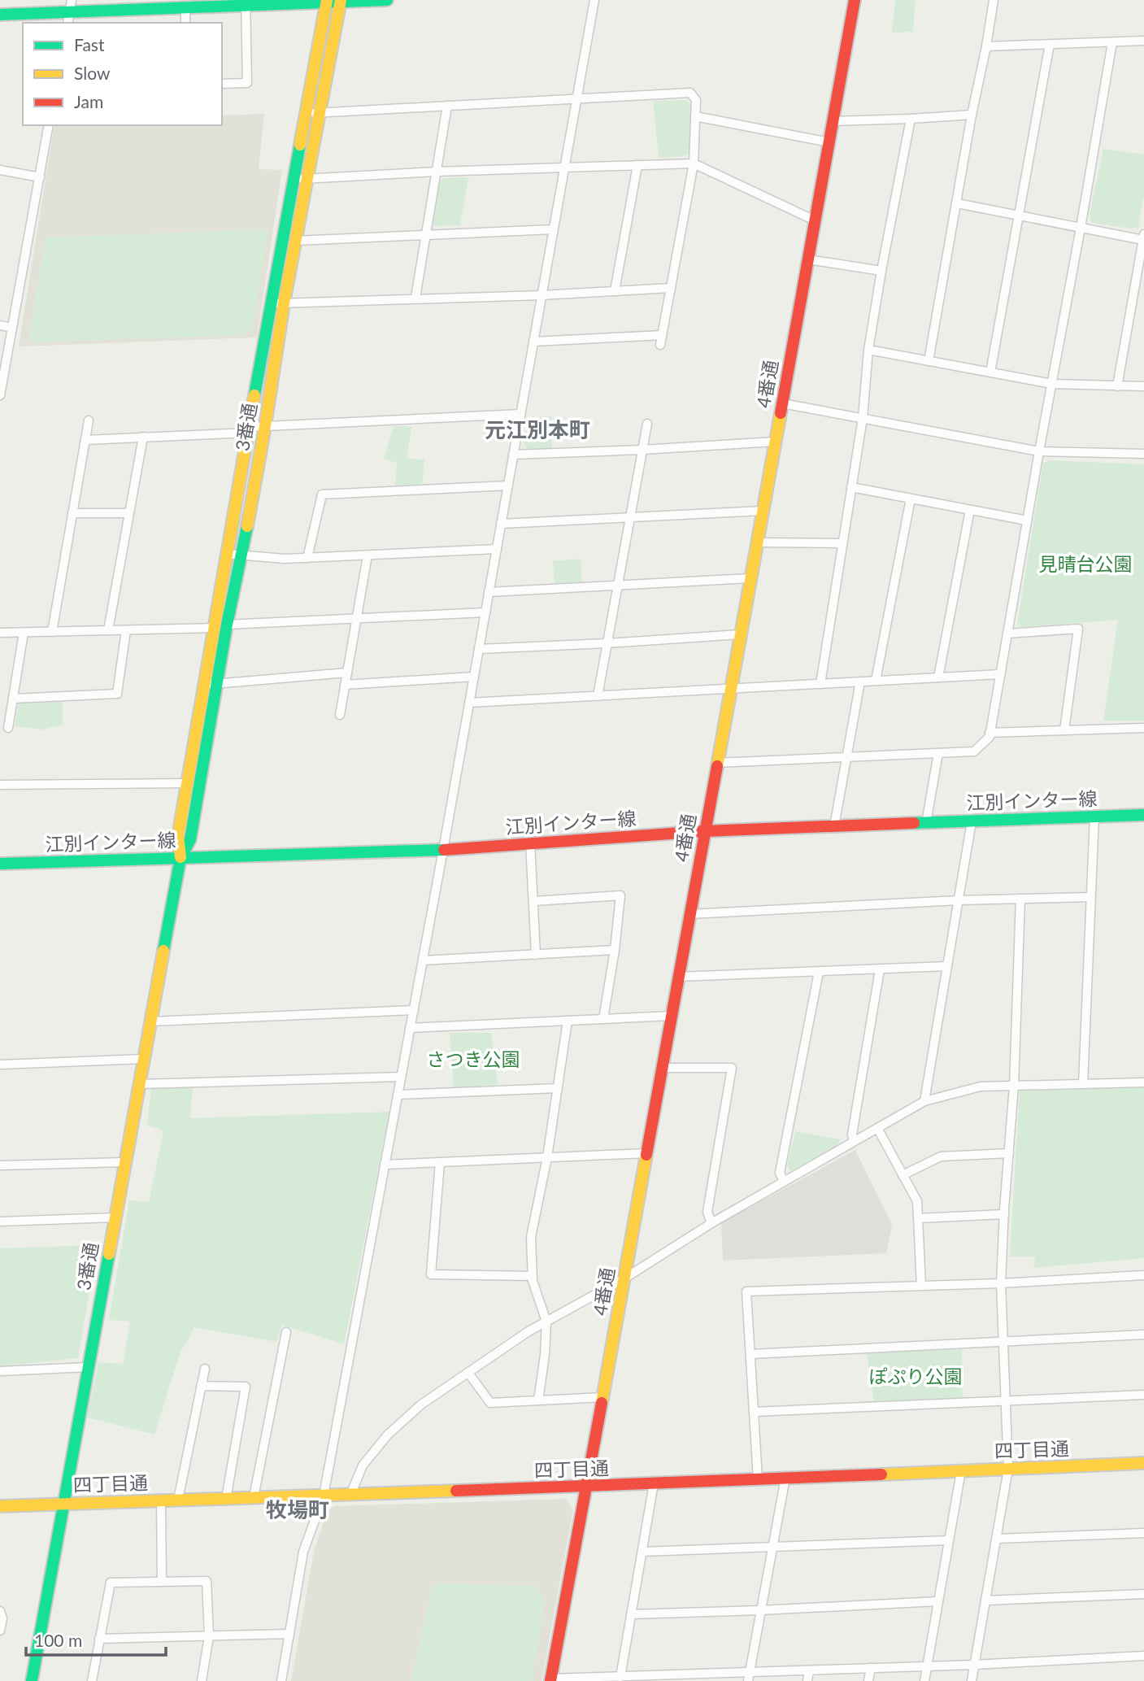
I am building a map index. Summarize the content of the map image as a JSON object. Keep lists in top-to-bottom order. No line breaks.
{"streets":{"street":["4番通","3番通","江別インター線","四丁目通"]},"crossings":[["4番通","江別インター線"],["4番通","四丁目通"],["3番通","江別インター線"],["3番通","四丁目通"]],"districts":["元江別本町","牧場町"],"parks":["見晴台公園","さつき公園","ぽぷり公園"],"legend":["Fast","Slow","Jam"],"scale_bar":"100 m"}
